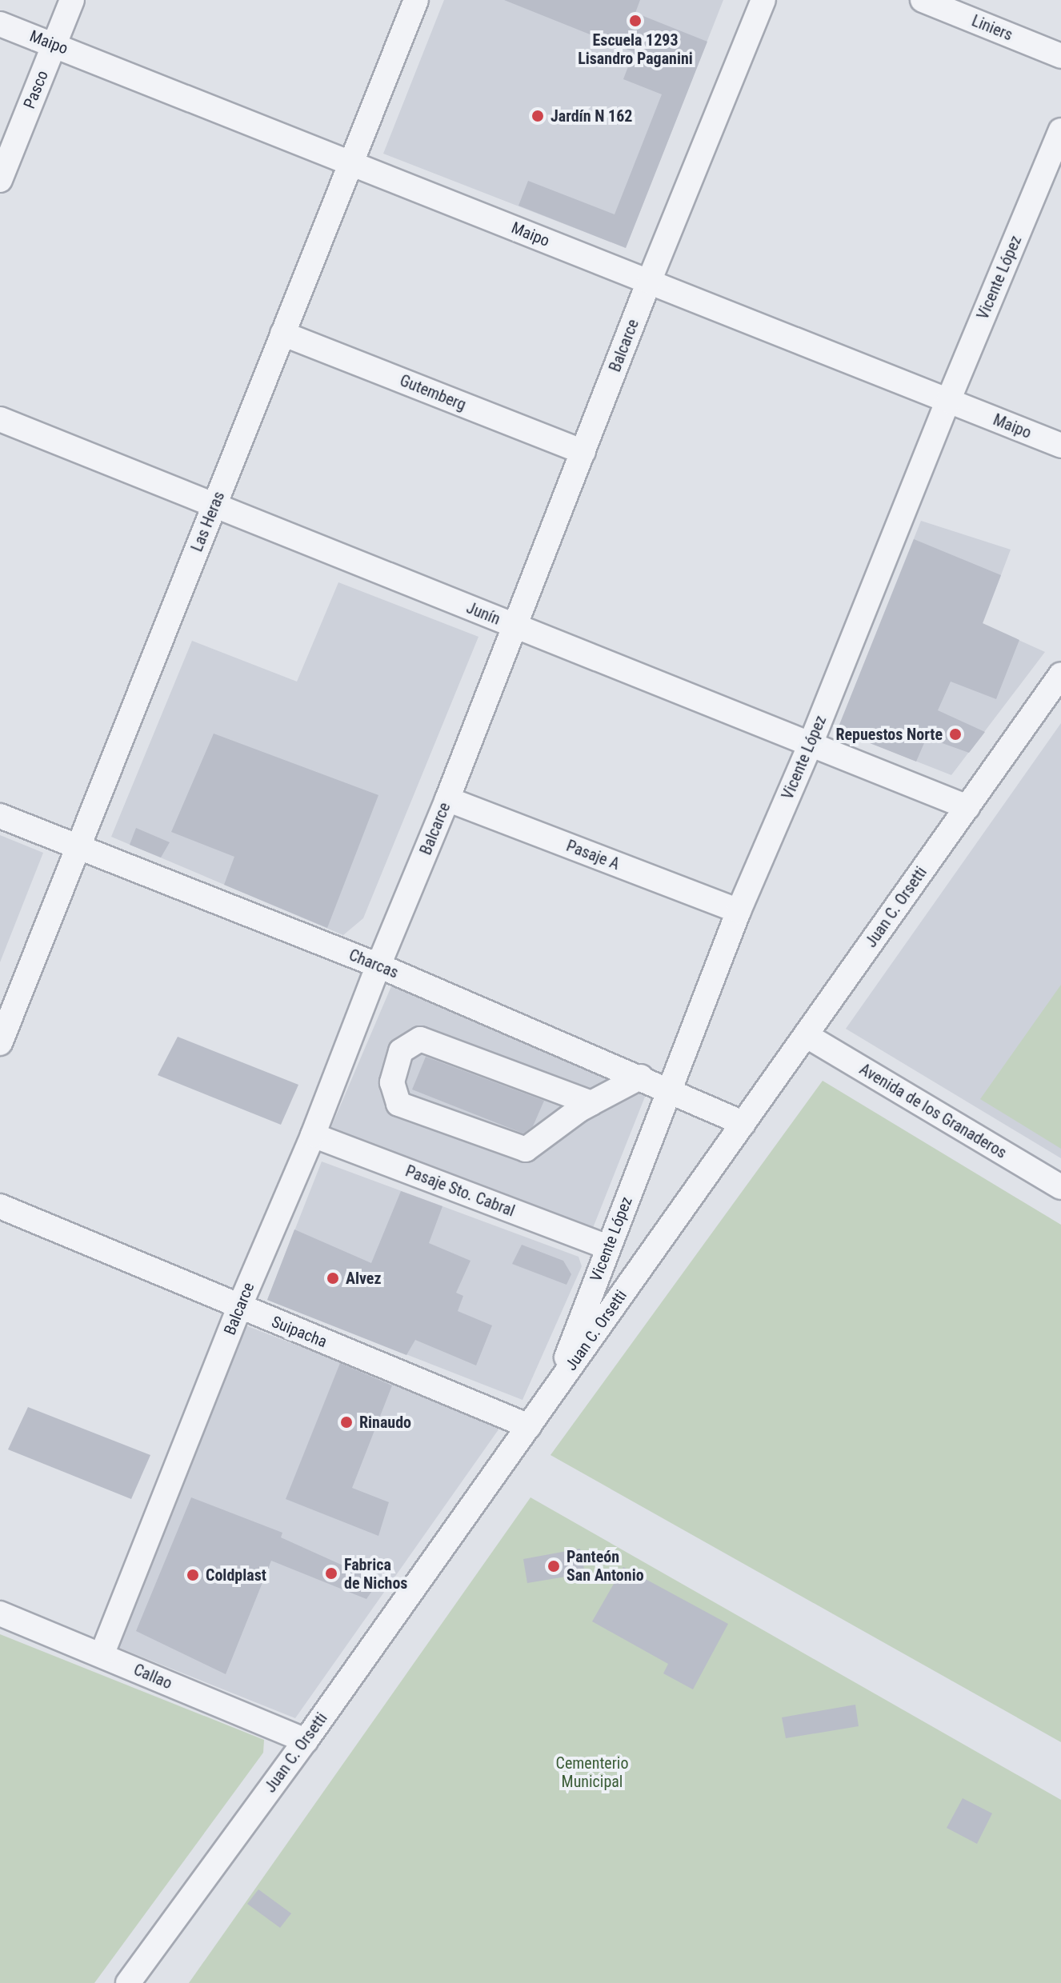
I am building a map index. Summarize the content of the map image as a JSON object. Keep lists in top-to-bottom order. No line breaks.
{"streets":{"street":["Liniers","Maipo","Pasco","Vicente López","Balcarce","Gutemberg","Las Heras","Junín","Pasaje A","Juan C. Orsetti","Charcas","Avenida de los Granaderos","Pasaje Sto. Cabral","Suipacha","Callao"]},"crossings":[["Maipo","Pasco"],["Maipo","Vicente López"],["Maipo","Balcarce"],["Maipo","Las Heras"],["Vicente López","Junín"],["Vicente López","Pasaje A"],["Vicente López","Juan C. Orsetti"],["Vicente López","Charcas"],["Vicente López","Pasaje Sto. Cabral"],["Balcarce","Gutemberg"],["Balcarce","Junín"],["Balcarce","Pasaje A"],["Balcarce","Charcas"],["Balcarce","Pasaje Sto. Cabral"],["Balcarce","Suipacha"],["Balcarce","Callao"],["Gutemberg","Las Heras"],["Las Heras","Junín"],["Las Heras","Charcas"],["Junín","Juan C. Orsetti"],["Juan C. Orsetti","Charcas"],["Juan C. Orsetti","Avenida de los Granaderos"],["Juan C. Orsetti","Suipacha"],["Juan C. Orsetti","Callao"]],"parks":["Cementerio Municipal"],"places":["Escuela 1293 Lisandro Paganini","Jardín N 162","Repuestos Norte","Alvez","Rinaudo","Panteón San Antonio","Fabrica de Nichos","Coldplast"]}
